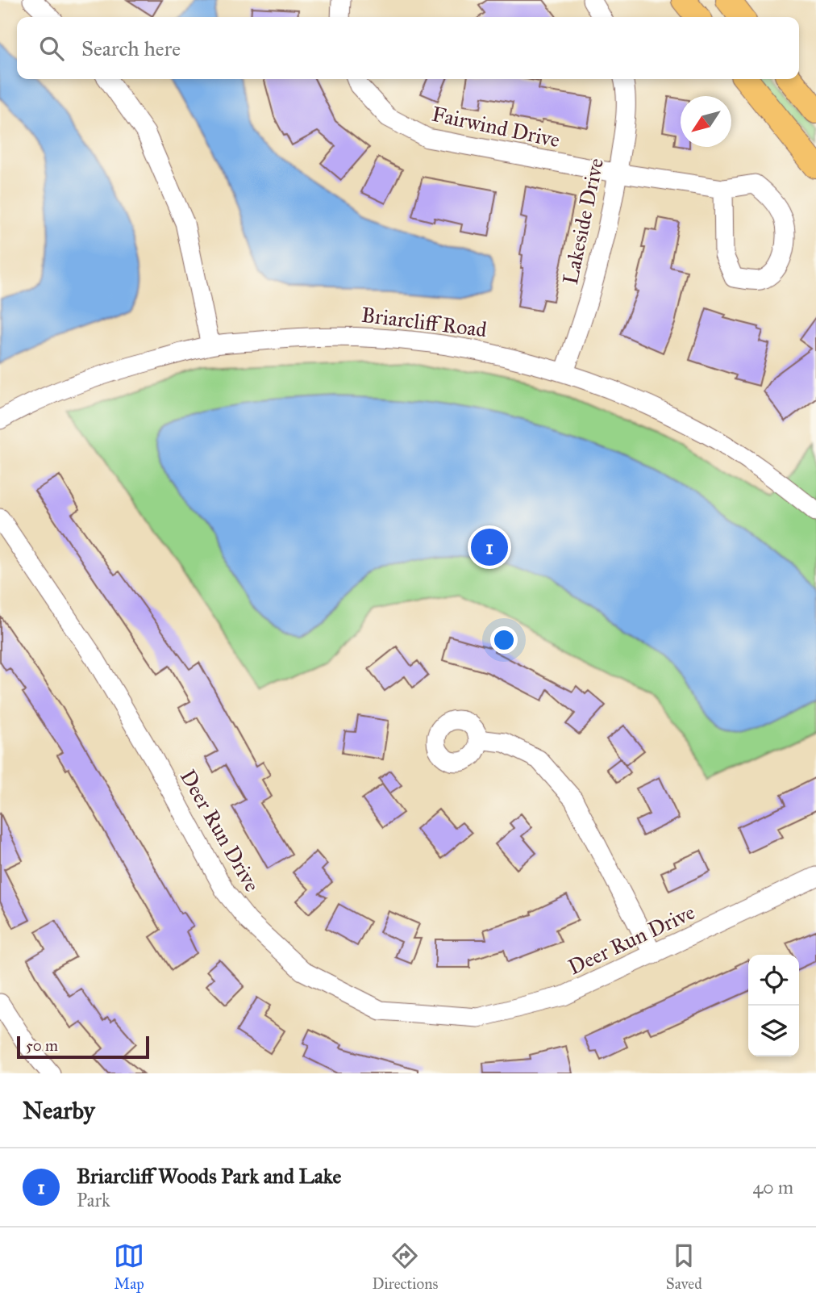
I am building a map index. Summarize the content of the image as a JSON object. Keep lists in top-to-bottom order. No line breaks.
{"streets":{"street":["Fairwind Drive","Lakeside Drive","Briarcliff Road","Deer Run Drive"]},"crossings":[["Fairwind Drive","Lakeside Drive"],["Lakeside Drive","Briarcliff Road"]],"scale_bar":"50 m","north":"bottom left","page":{"search":"Search here","pins":"1","scale":"50 m","heading":"Nearby","list":[{"mark":"1","name":"Briarcliff Woods Park and Lake","note":"Park","value":"40 m"}],"nav":["Map","Directions","Saved"]}}
